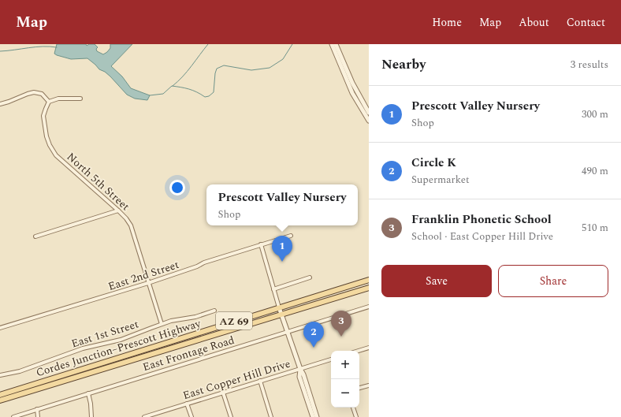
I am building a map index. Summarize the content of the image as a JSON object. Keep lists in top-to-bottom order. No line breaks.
{"streets":{"main road":["AZ 69","Cordes Junction–Prescott Highway"],"street":["North 5th Street","East 2nd Street","East 1st Street","East Frontage Road","East Copper Hill Drive"]},"crossings":[["North 5th Street","East 2nd Street"],["North 5th Street","East 1st Street"]],"page":{"header":"Map","nav":["Home","Map","About","Contact"],"heading":["Nearby","3 results"],"list":[{"mark":"1","name":"Prescott Valley Nursery","note":"Shop","value":"300 m"},{"mark":"2","name":"Circle K","note":"Supermarket","value":"490 m"},{"mark":"3","name":"Franklin Phonetic School","note":"School · East Copper Hill Drive","value":"510 m"}],"popup":["Prescott Valley Nursery","Shop"],"pins":["1","3","2"],"buttons":["Save","Share"],"map_buttons":["+","−"]}}
